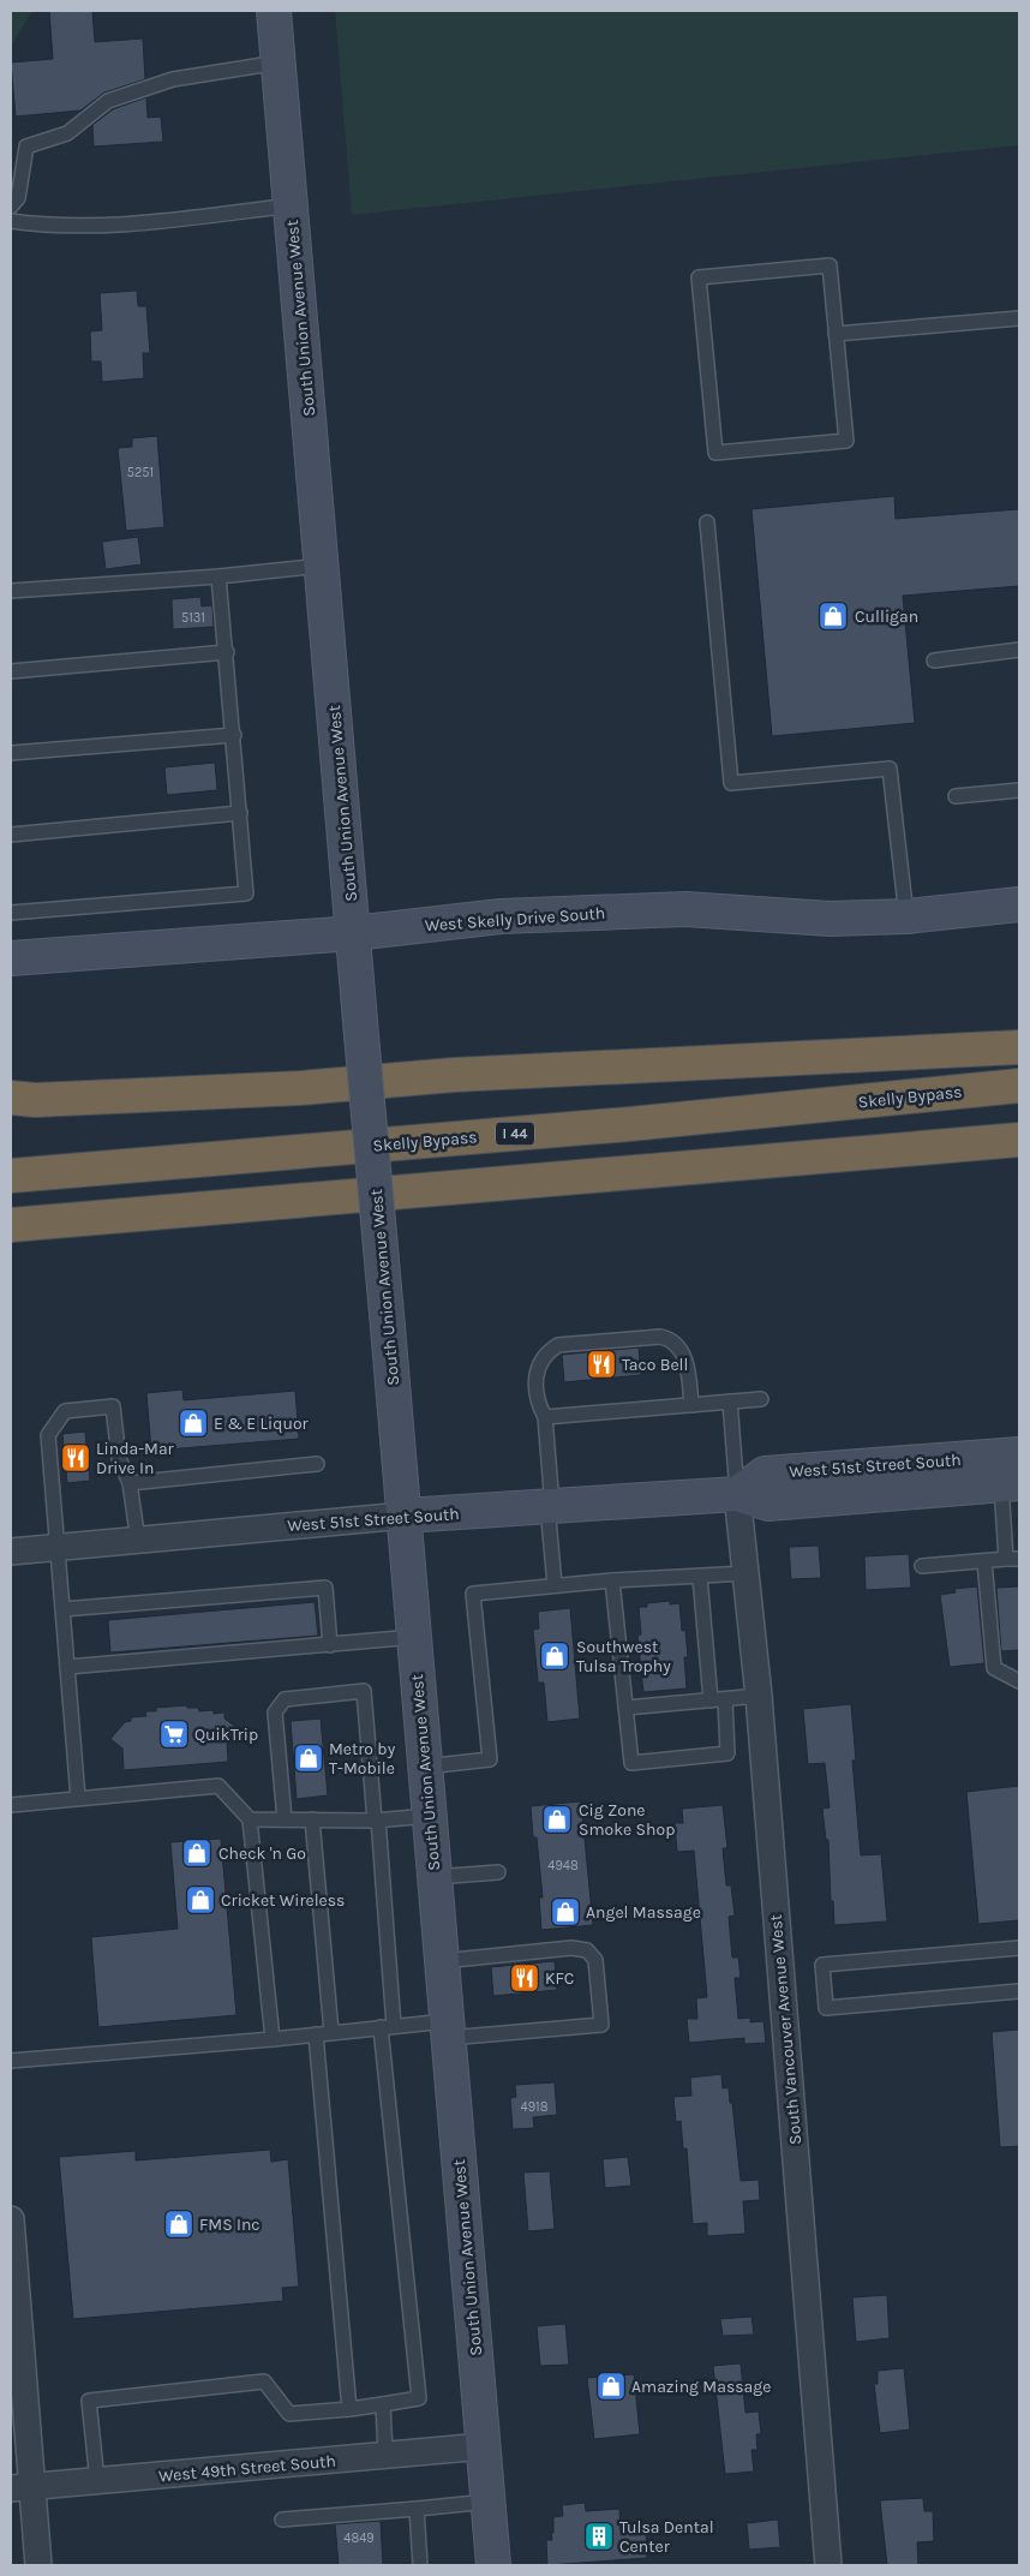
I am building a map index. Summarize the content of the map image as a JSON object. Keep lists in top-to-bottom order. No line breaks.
{"streets":{"highway":["Skelly Bypass","I 44"],"street":["South Union Avenue West","West Skelly Drive South","West 51st Street South","South Vancouver Avenue West","West 49th Street South"]},"crossings":[["South Union Avenue West","West Skelly Drive South"],["South Union Avenue West","West 51st Street South"],["South Union Avenue West","West 49th Street South"],["West 51st Street South","South Vancouver Avenue West"]],"places":{"shop":["Culligan","E & E Liquor","Southwest Tulsa Trophy","Metro by T-Mobile","Cig Zone Smoke Shop","Check 'n Go","Cricket Wireless","Angel Massage","FMS Inc","Amazing Massage"],"restaurant":["Taco Bell","Linda-Mar Drive In","KFC"],"supermarket":["QuikTrip"],"building":["Tulsa Dental Center"]},"house_numbers":["5251","5131","4948","4918","4849"]}
